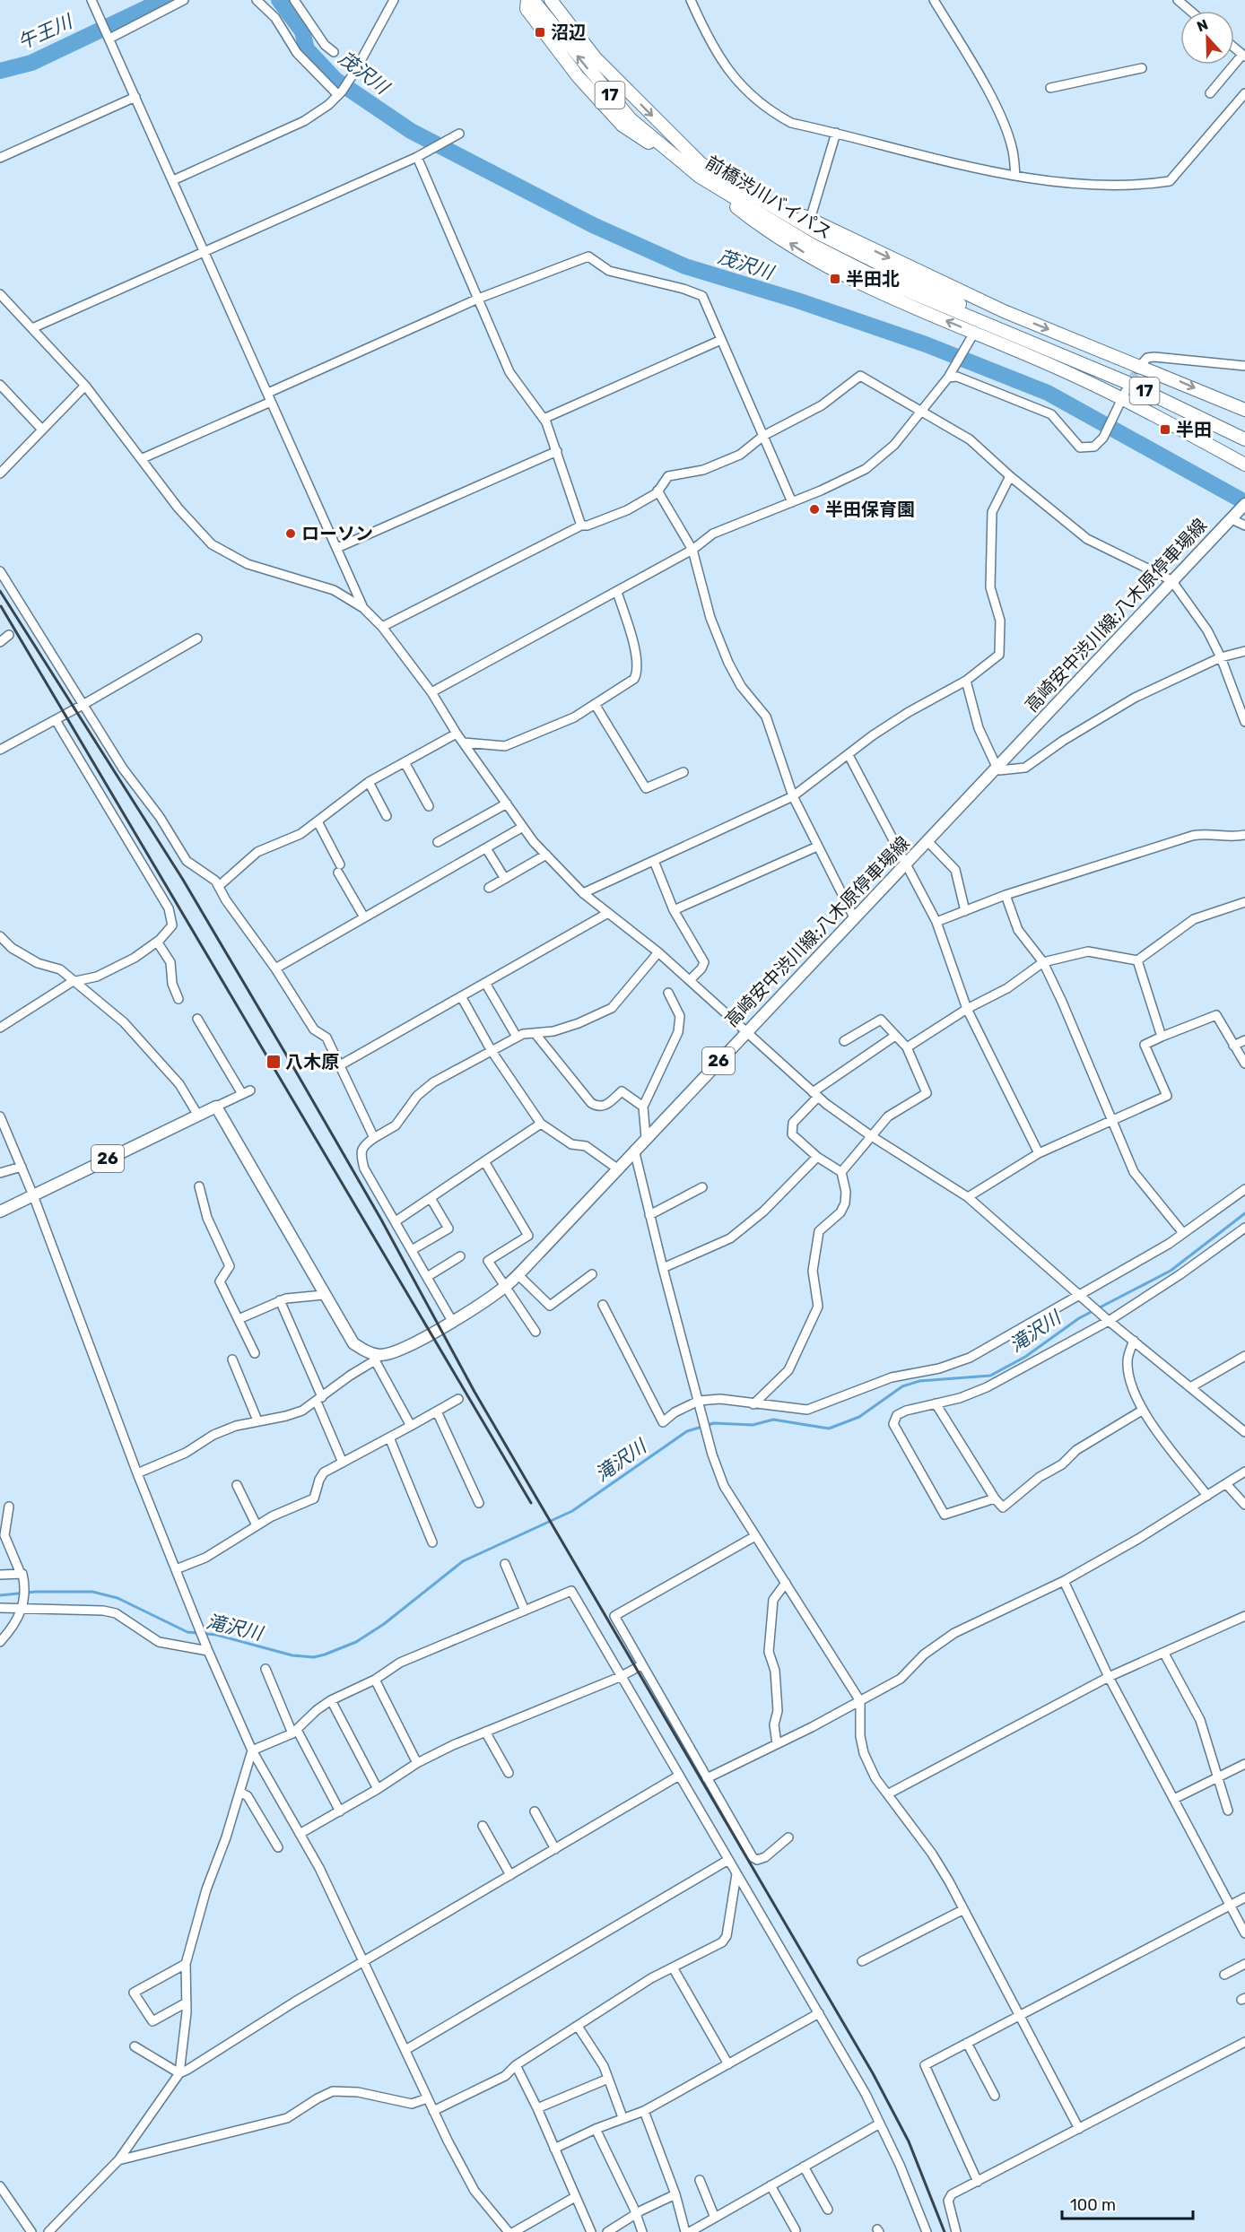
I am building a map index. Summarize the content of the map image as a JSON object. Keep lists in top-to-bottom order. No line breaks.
{"streets":{"highway":["17","前橋渋川バイパス"],"main road":["高崎安中渋川線;八木原停車場線","26"]},"crossings":[["17","前橋渋川バイパス"]],"water":["午王川","茂沢川","滝沢川"],"places":{"transit":["沼辺","半田北","半田","八木原"],"other":["半田保育園","ローソン"]},"scale_bar":"100 m","north":"top"}
